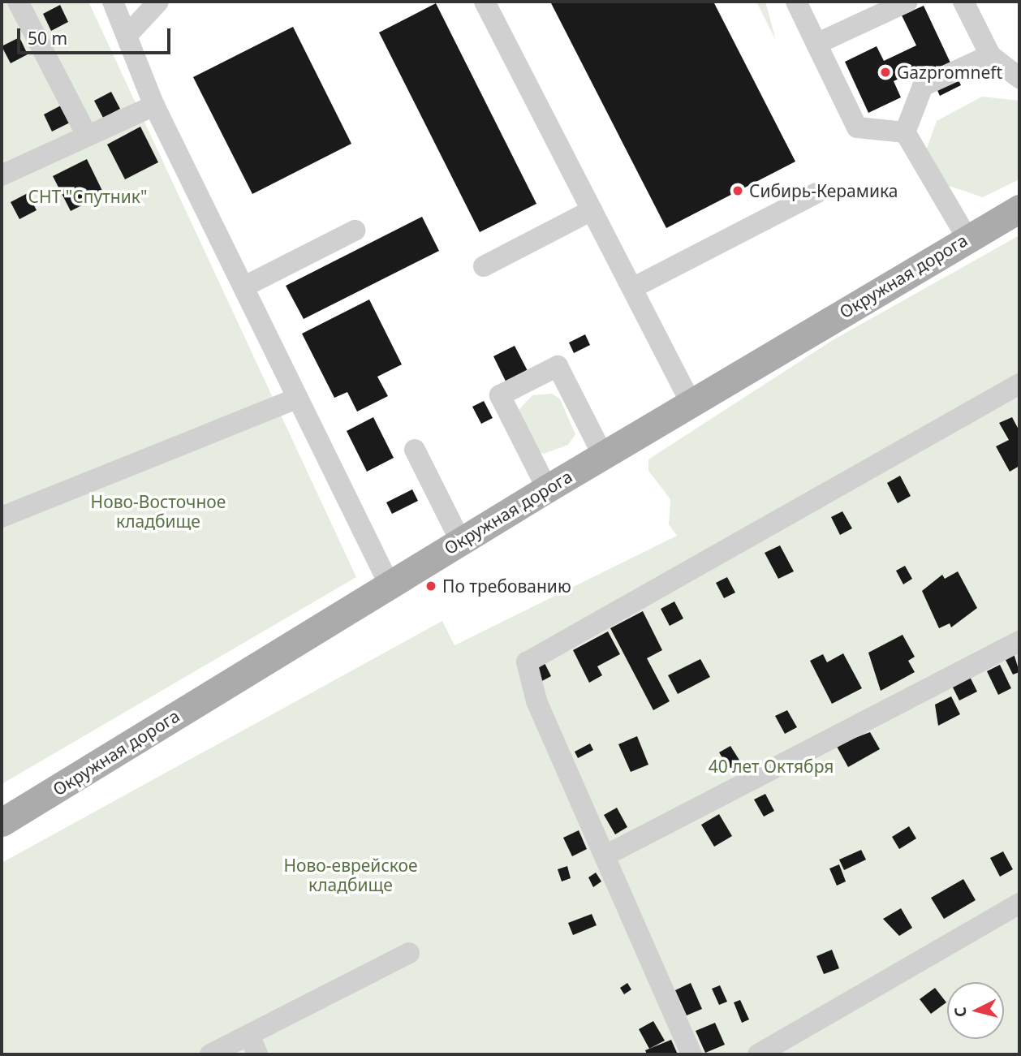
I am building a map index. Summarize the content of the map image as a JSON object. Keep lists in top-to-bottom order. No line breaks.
{"streets":{"main road":["Окружная дорога"]},"parks":["СНТ \"Спутник\"","Ново-Восточное кладбище","40 лет Октября","Ново-еврейское кладбище"],"places":["Gazpromneft","Сибирь-Керамика","По требованию"],"scale_bar":"50 m","north":"left"}
